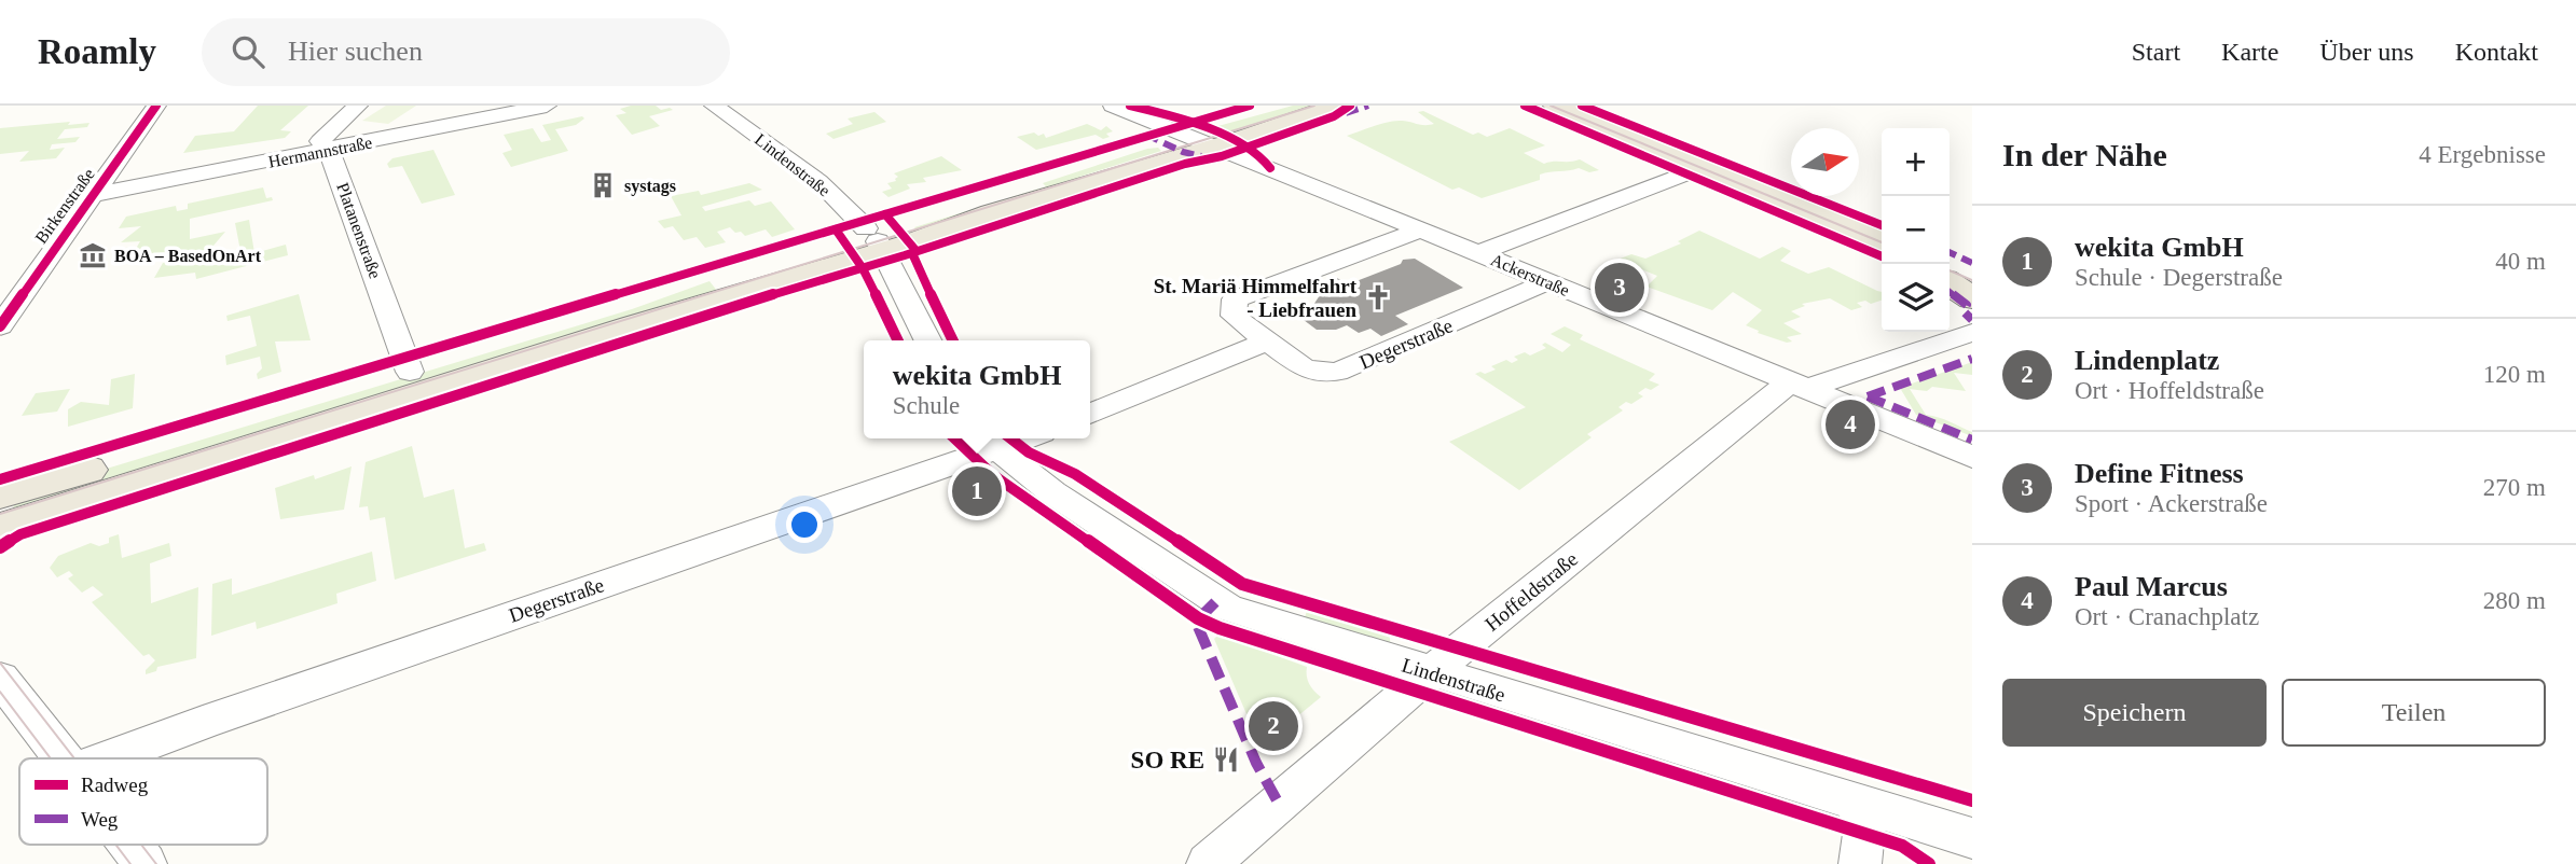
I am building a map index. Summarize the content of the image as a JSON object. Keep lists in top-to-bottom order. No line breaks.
{"streets":{"street":["Hermannstraße","Lindenstraße","Birkenstraße","Platanenstraße","Ackerstraße","Degerstraße","Hoffeldstraße"]},"crossings":[["Hermannstraße","Birkenstraße"],["Hermannstraße","Platanenstraße"],["Lindenstraße","Degerstraße"],["Lindenstraße","Hoffeldstraße"],["Ackerstraße","Degerstraße"],["Ackerstraße","Hoffeldstraße"]],"places":{"building":["systags"],"museum":["BOA – BasedOnArt"],"church":["St. Mariä Himmelfahrt - Liebfrauen"],"restaurant":["SO RE"]},"legend":["Radweg","Weg"],"north":"right","page":{"header":"Roamly","search":"Hier suchen","nav":["Start","Karte","Über uns","Kontakt"],"heading":["In der Nähe","4 Ergebnisse"],"map_buttons":["+","−"],"list":[{"mark":"1","name":"wekita GmbH","note":"Schule · Degerstraße","value":"40 m"},{"mark":"2","name":"Lindenplatz","note":"Ort · Hoffeldstraße","value":"120 m"},{"mark":"3","name":"Define Fitness","note":"Sport · Ackerstraße","value":"270 m"},{"mark":"4","name":"Paul Marcus","note":"Ort · Cranachplatz","value":"280 m"}],"pins":["3","4","1","2"],"popup":["wekita GmbH","Schule"],"buttons":["Speichern","Teilen"]}}
